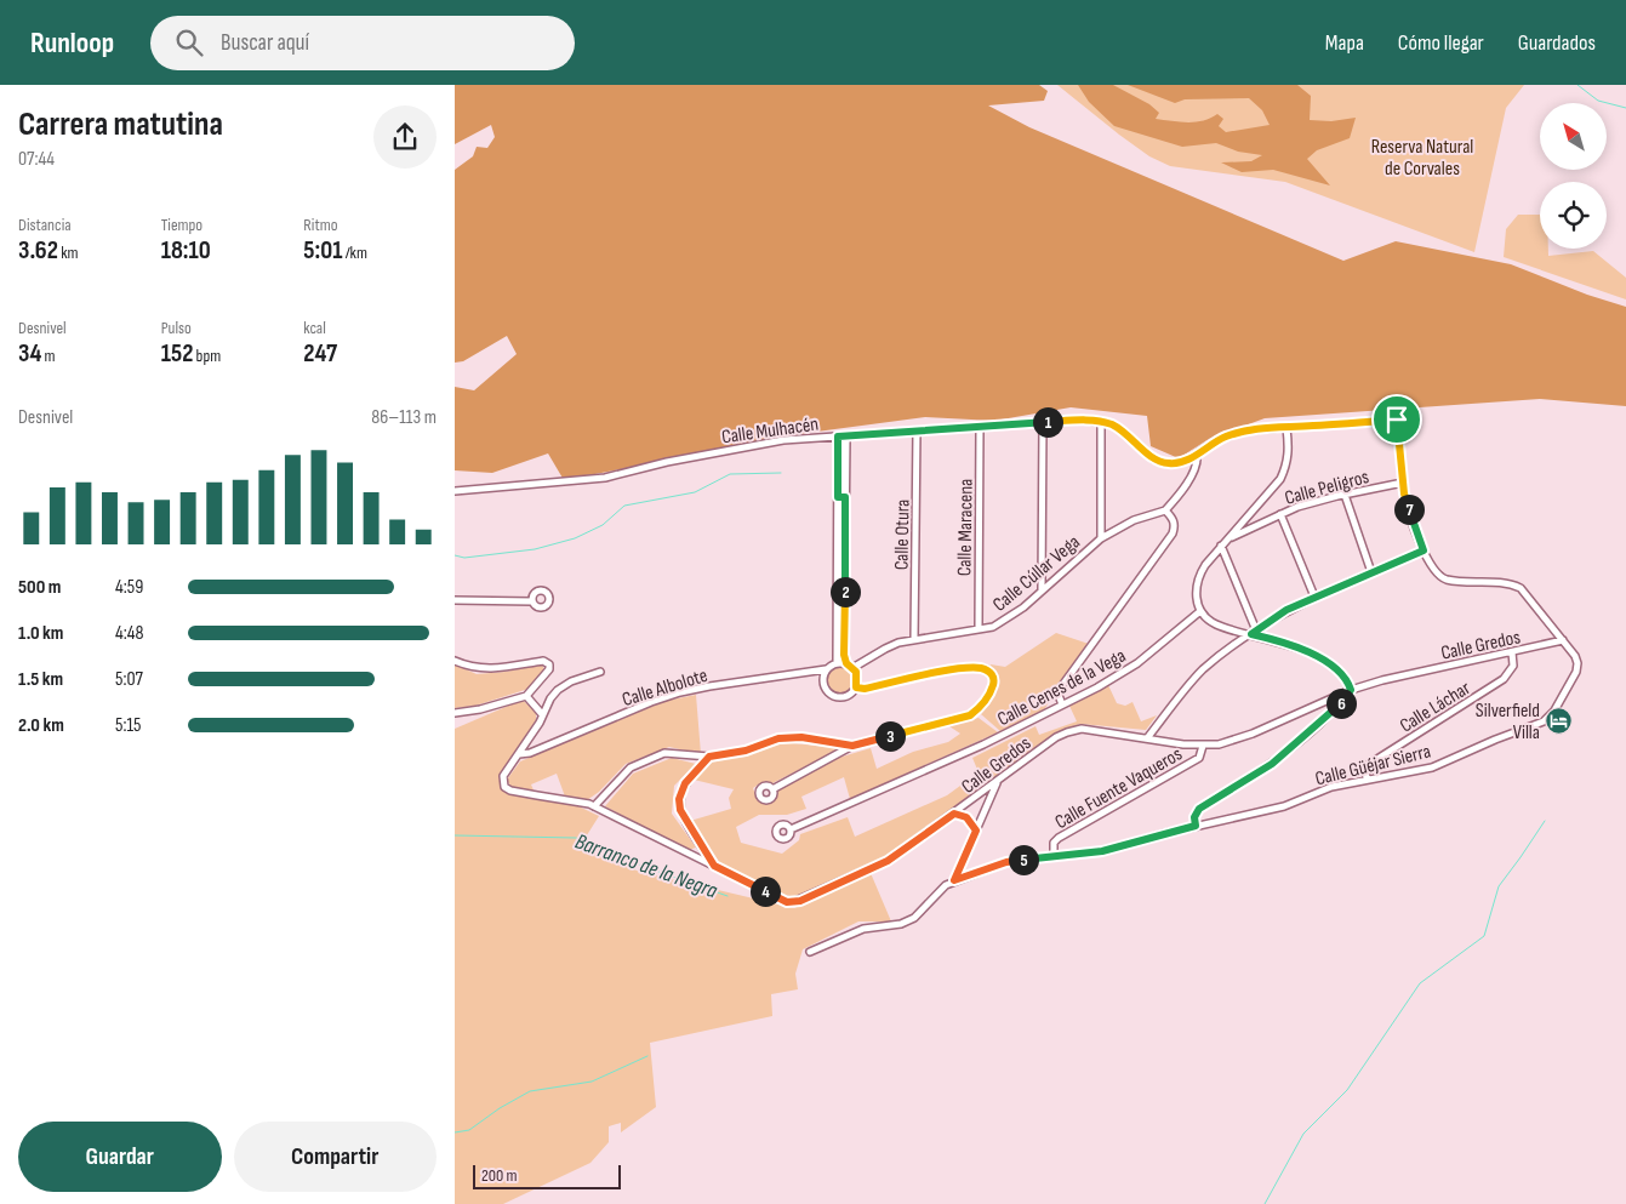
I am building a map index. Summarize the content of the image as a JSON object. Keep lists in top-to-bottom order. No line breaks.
{"streets":{"street":["Calle Mulhacén","Calle Peligros","Calle Maracena","Calle Otura","Calle Cúllar Vega","Calle Gredos","Calle Albolote","Calle Cenes de la Vega","Calle Láchar","Calle Güéjar Sierra","Calle Fuente Vaqueros"]},"crossings":[["Calle Mulhacén","Calle Peligros"],["Calle Mulhacén","Calle Maracena"],["Calle Mulhacén","Calle Otura"],["Calle Peligros","Calle Cenes de la Vega"],["Calle Maracena","Calle Cúllar Vega"],["Calle Otura","Calle Cúllar Vega"],["Calle Cúllar Vega","Calle Albolote"],["Calle Gredos","Calle Albolote"],["Calle Gredos","Calle Láchar"],["Calle Gredos","Calle Güéjar Sierra"],["Calle Gredos","Calle Fuente Vaqueros"],["Calle Láchar","Calle Güéjar Sierra"],["Calle Güéjar Sierra","Calle Fuente Vaqueros"]],"water":["Barranco de la Negra"],"parks":["Reserva Natural de Corvales"],"places":{"hotel":["Silverfield Villa"]},"scale_bar":"200 m","north":"top left","page":{"header":"Runloop","search":"Buscar aquí","nav":["Mapa","Cómo llegar","Guardados"],"heading":["Carrera matutina","07:44"],"stats":[["Distancia","3.62 km"],["Tiempo","18:10"],["Ritmo","5:01 /km"],["Desnivel","34 m"],["Pulso","152 bpm"],["kcal","247"]],"chart":["Desnivel","86–113 m"],"pins":["1","7","2","6","3","5","4"],"list":[{"name":"500 m","note":"4:59"},{"name":"1.0 km","note":"4:48"},{"name":"1.5 km","note":"5:07"},{"name":"2.0 km","note":"5:15"}],"buttons":["Guardar","Compartir"],"scale":"200 m"}}
